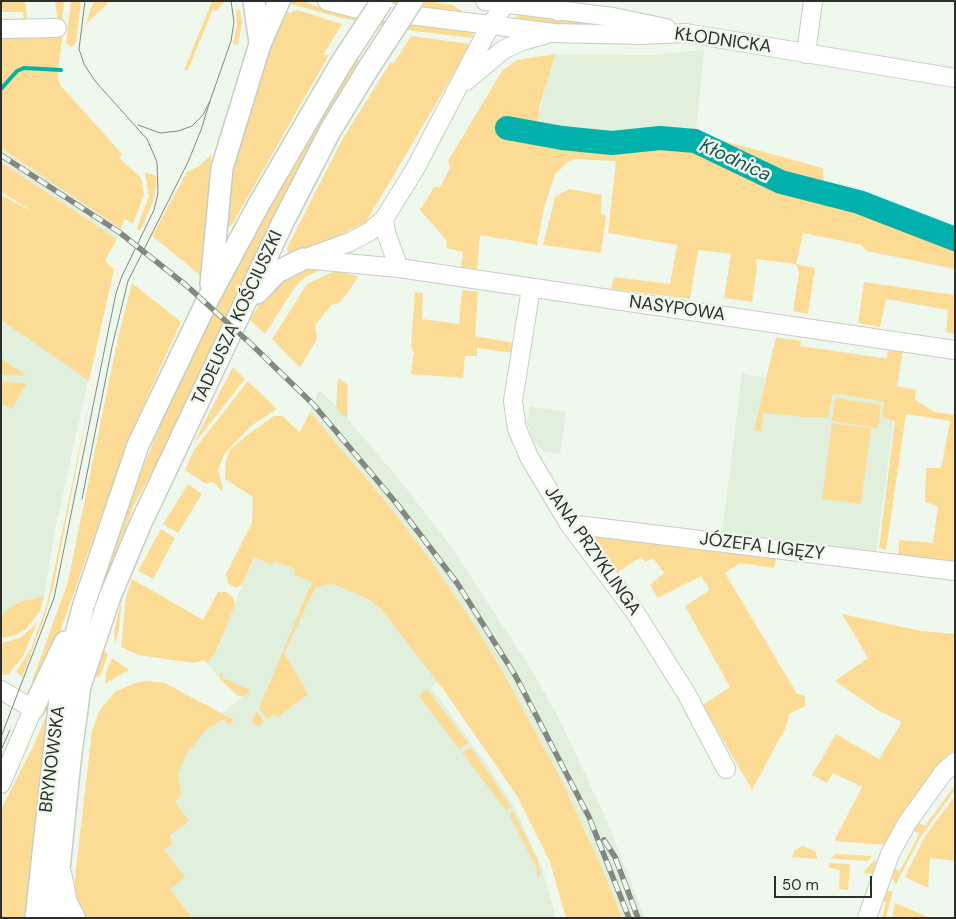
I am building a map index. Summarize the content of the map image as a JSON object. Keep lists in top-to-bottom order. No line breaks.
{"streets":{"main road":["TADEUSZA KOŚCIUSZKI","BRYNOWSKA"],"street":["KŁODNICKA","NASYPOWA","JÓZEFA LIGĘZY","JANA PRZYKLINGA"]},"crossings":[["NASYPOWA","JANA PRZYKLINGA"],["TADEUSZA KOŚCIUSZKI","BRYNOWSKA"],["JÓZEFA LIGĘZY","JANA PRZYKLINGA"]],"water":["Kłodnica"],"scale_bar":"50 m"}
